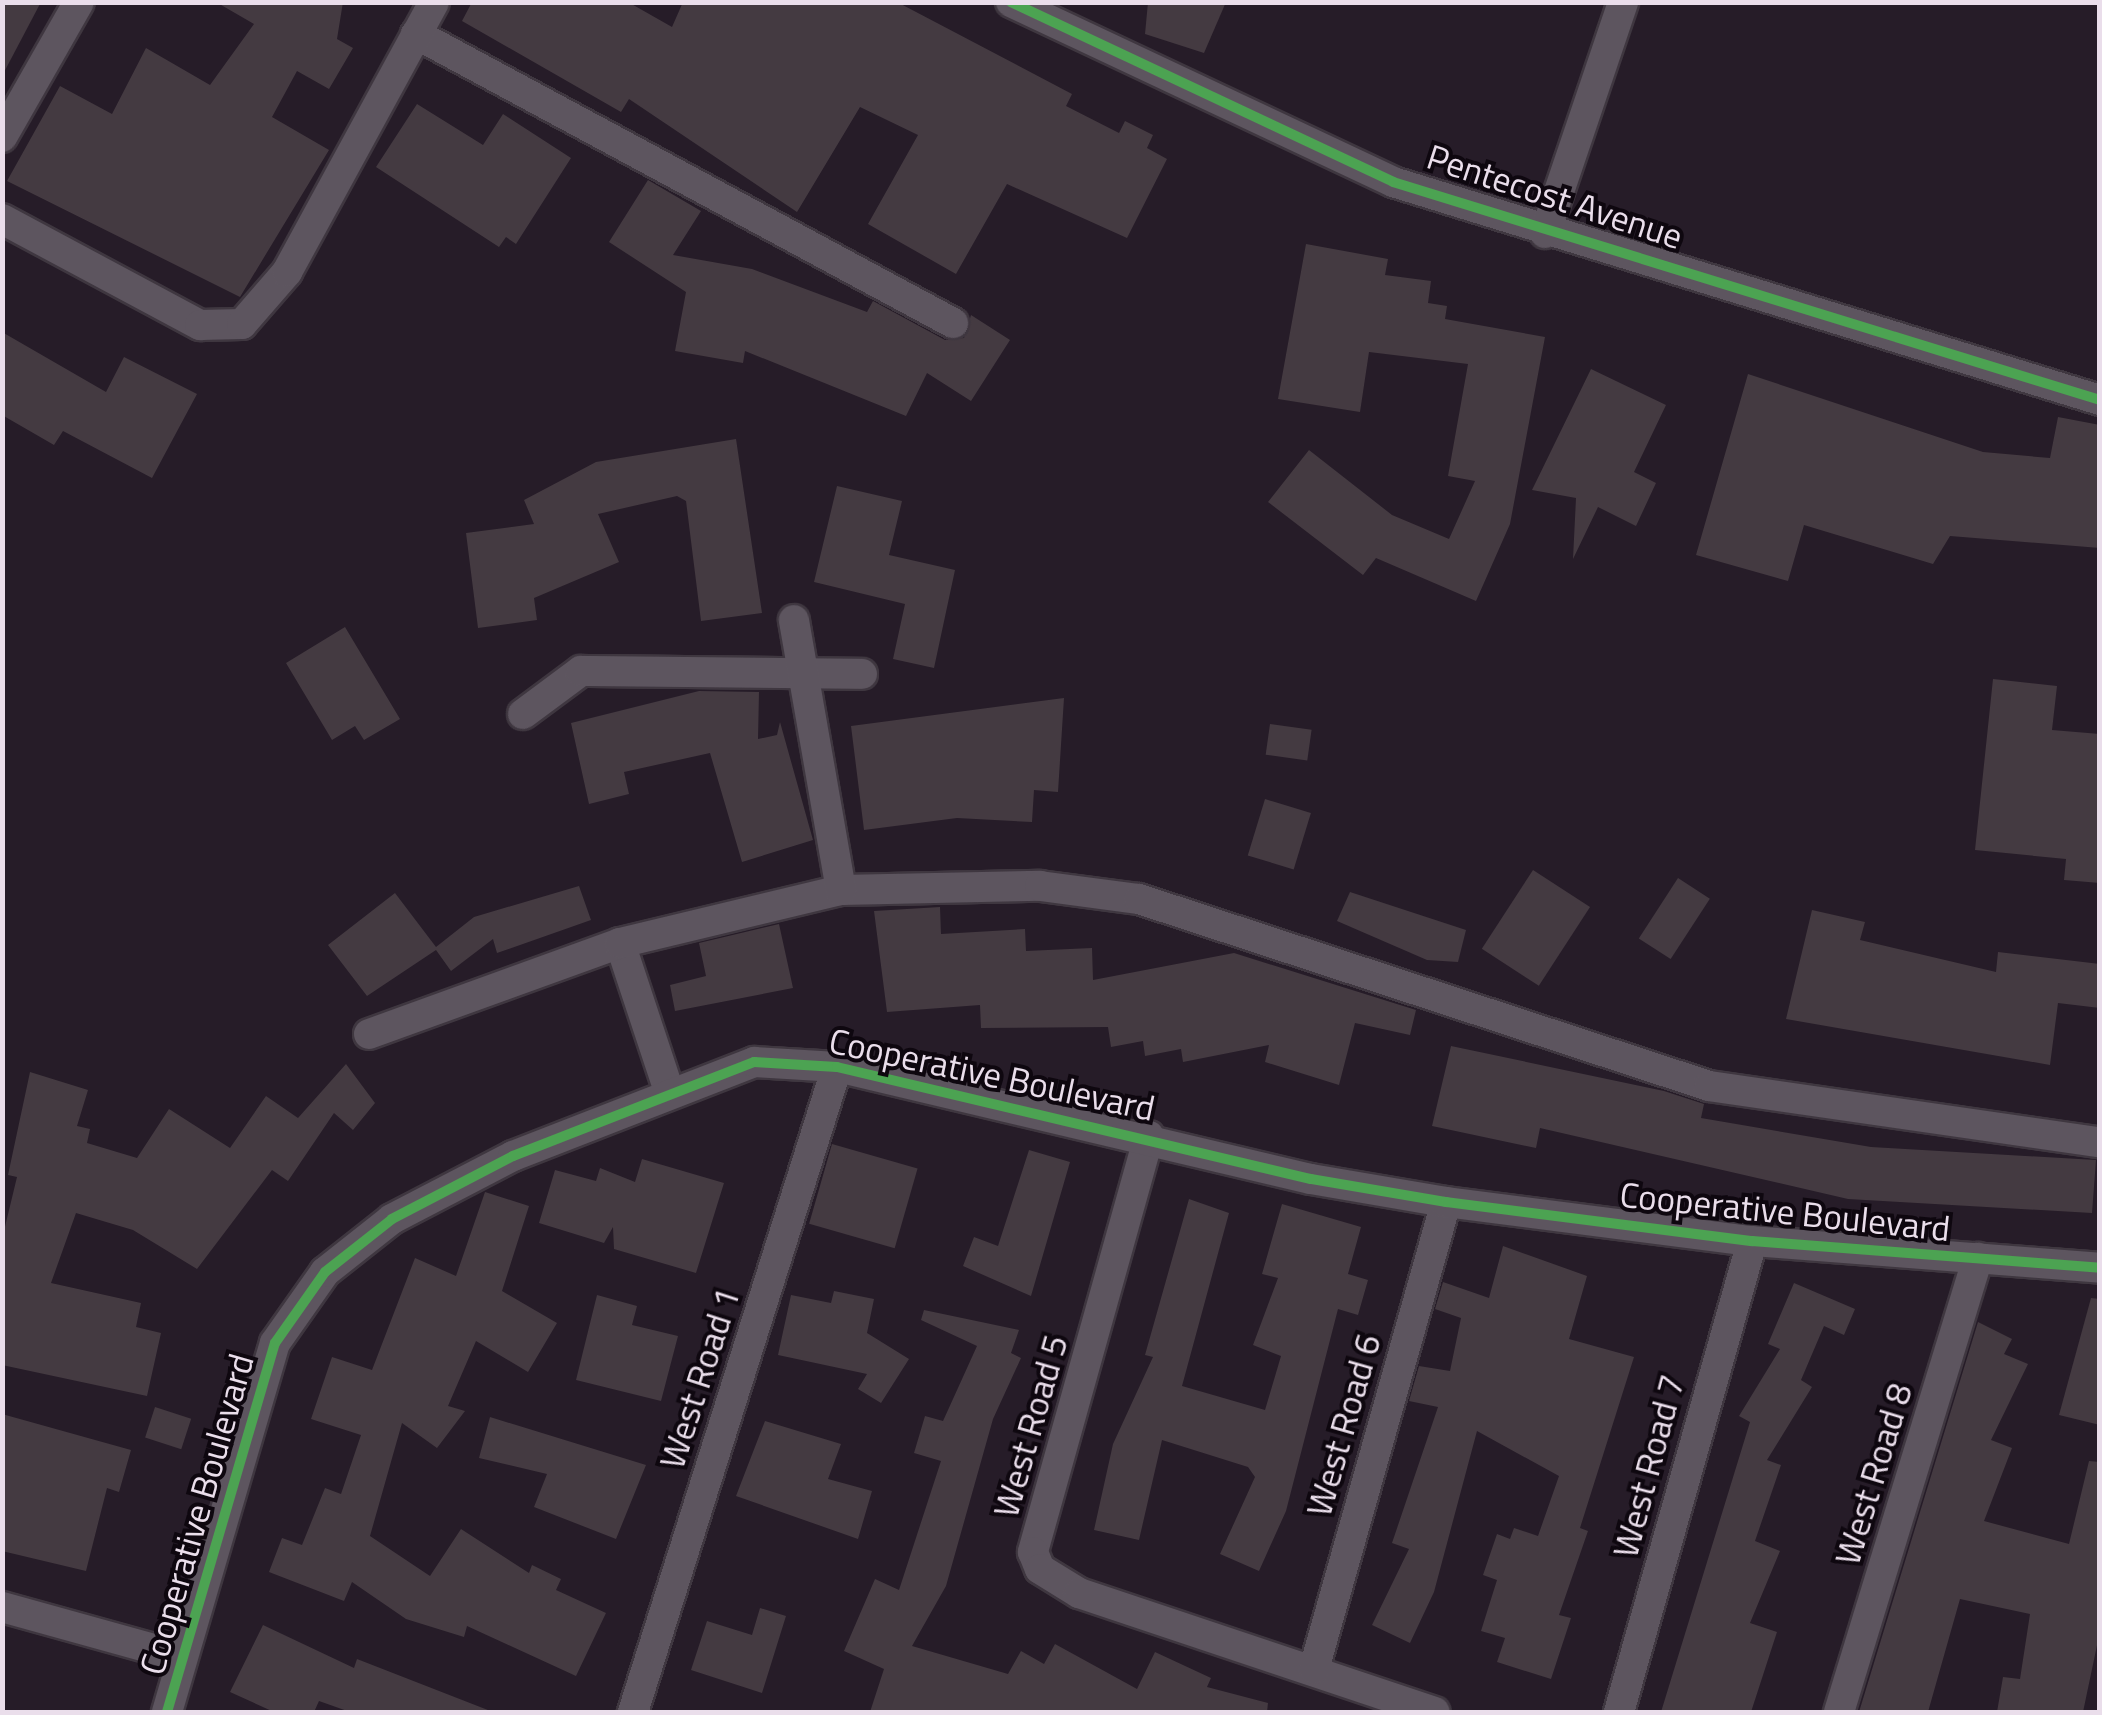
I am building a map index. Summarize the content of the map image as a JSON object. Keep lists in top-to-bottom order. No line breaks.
{"streets":{"street":["Pentecost Avenue","Cooperative Boulevard","West Road 1","West Road 6","West Road 5","West Road 7","West Road 8"]},"crossings":[["Cooperative Boulevard","West Road 1"],["Cooperative Boulevard","West Road 6"],["Cooperative Boulevard","West Road 5"],["Cooperative Boulevard","West Road 7"],["Cooperative Boulevard","West Road 8"],["West Road 6","West Road 5"]]}
